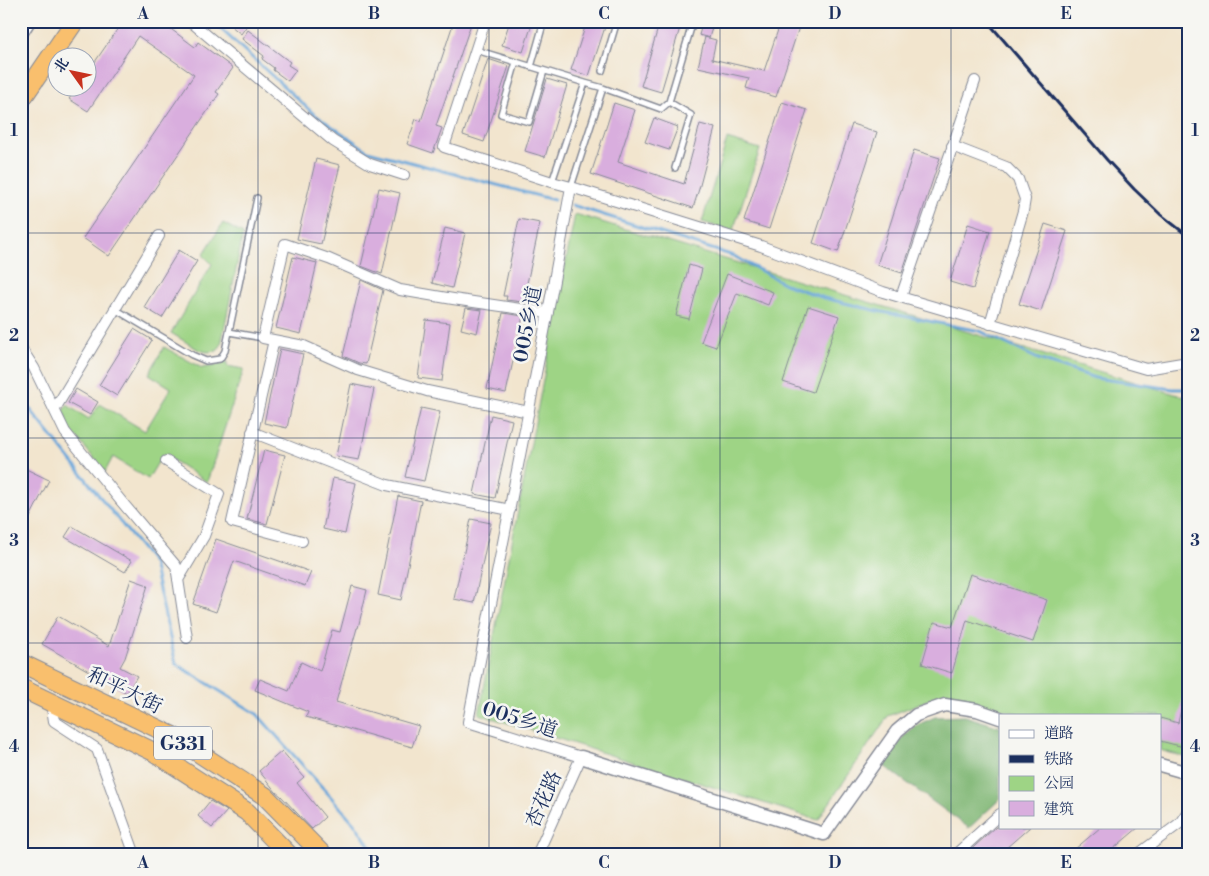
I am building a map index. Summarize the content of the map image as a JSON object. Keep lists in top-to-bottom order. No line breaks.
{"streets":{"highway":["和平大街","G331"],"street":["005乡道","杏花路"]},"crossings":[["005乡道","杏花路"]],"legend":["道路","铁路","公园","建筑"],"north":"top left","grid":{"columns":["A","B","C","D","E"],"rows":["1","2","3","4"]}}
